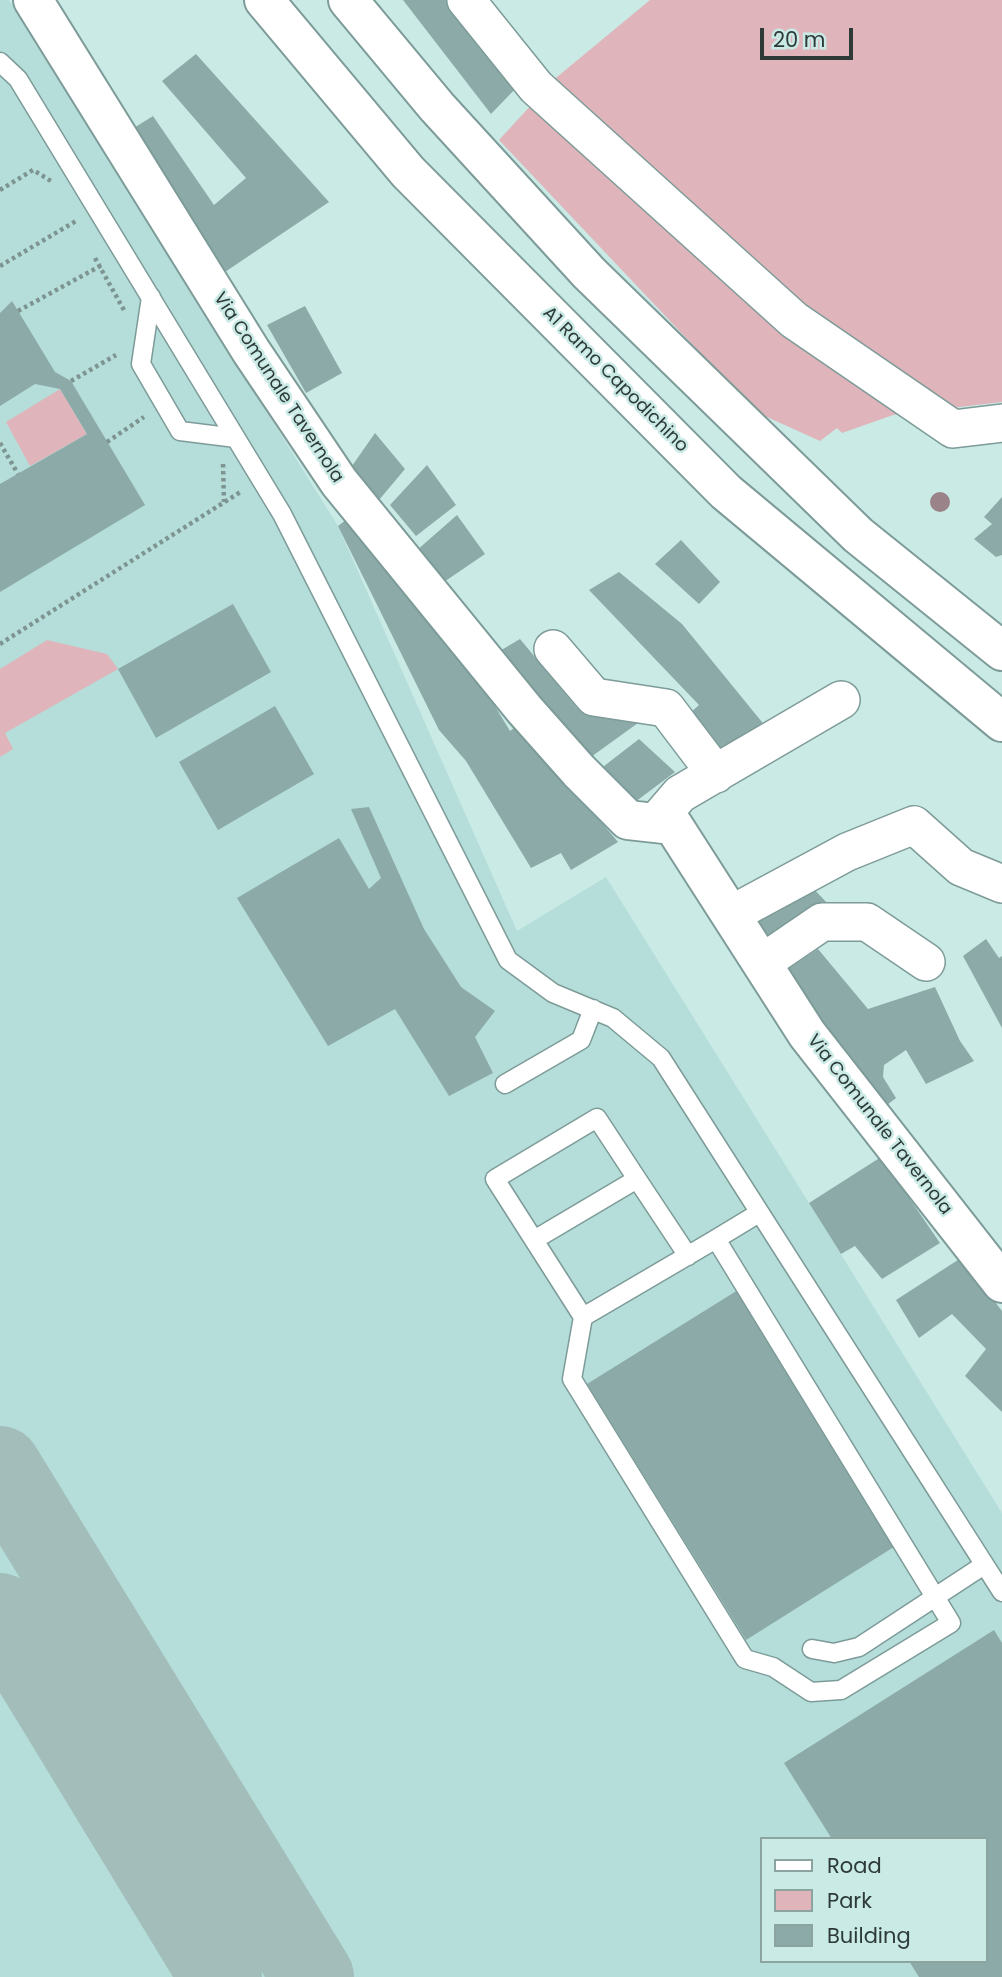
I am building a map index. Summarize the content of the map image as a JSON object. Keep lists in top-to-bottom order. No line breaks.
{"streets":{"main road":["A1 Ramo Capodichino","Via Comunale Tavernola"]},"legend":["Road","Park","Building"],"scale_bar":"20 m"}
